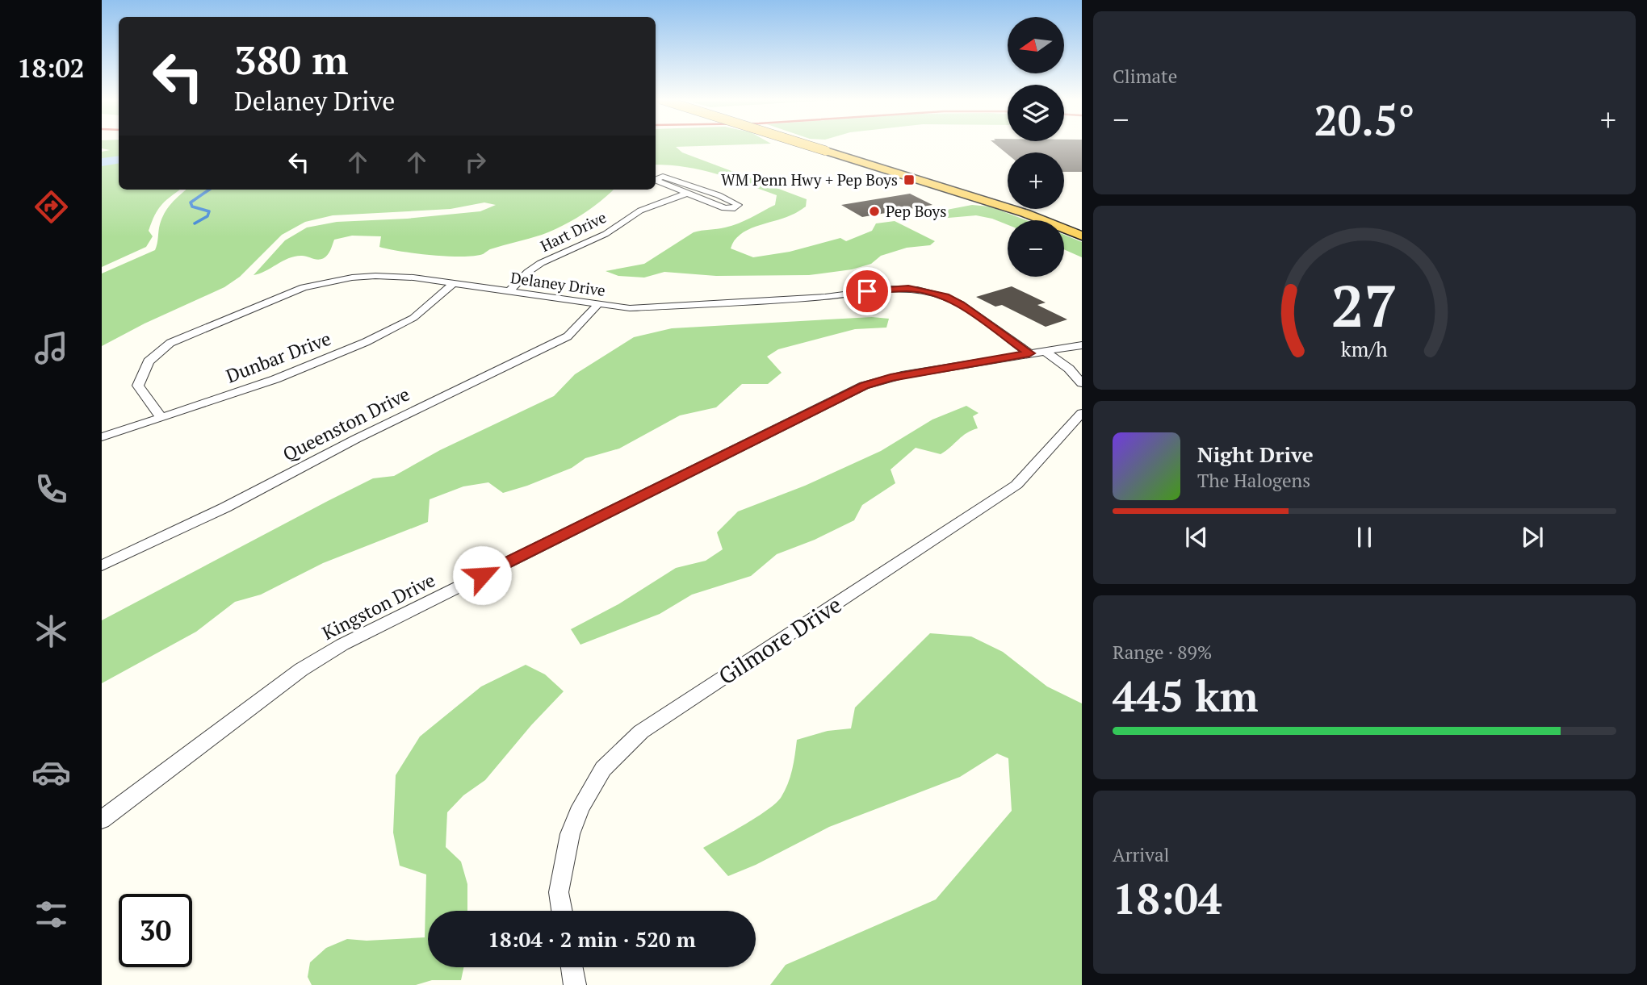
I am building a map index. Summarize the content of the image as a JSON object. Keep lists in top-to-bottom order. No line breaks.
{"streets":{"street":["Hart Drive","Delaney Drive","Dunbar Drive","Queenston Drive","Kingston Drive","Gilmore Drive"]},"crossings":[["Hart Drive","Delaney Drive"],["Delaney Drive","Dunbar Drive"],["Delaney Drive","Queenston Drive"],["Delaney Drive","Kingston Drive"]],"places":{"transit":["WM Penn Hwy + Pep Boys"],"other":["Pep Boys"]},"north":"left","page":{"tabs":"18:02","tile":["Climate",["Range · 89%","445 km"],["Arrival","18:04"]],"map_buttons":["+","−"],"turn":["380 m","Delaney Drive"],"heat":["−","20.5°","+"],"song":["Night Drive","The Halogens"],"limit":"30","trip":"18:04 · 2 min · 520 m","gauge":["27","km/h"]}}
